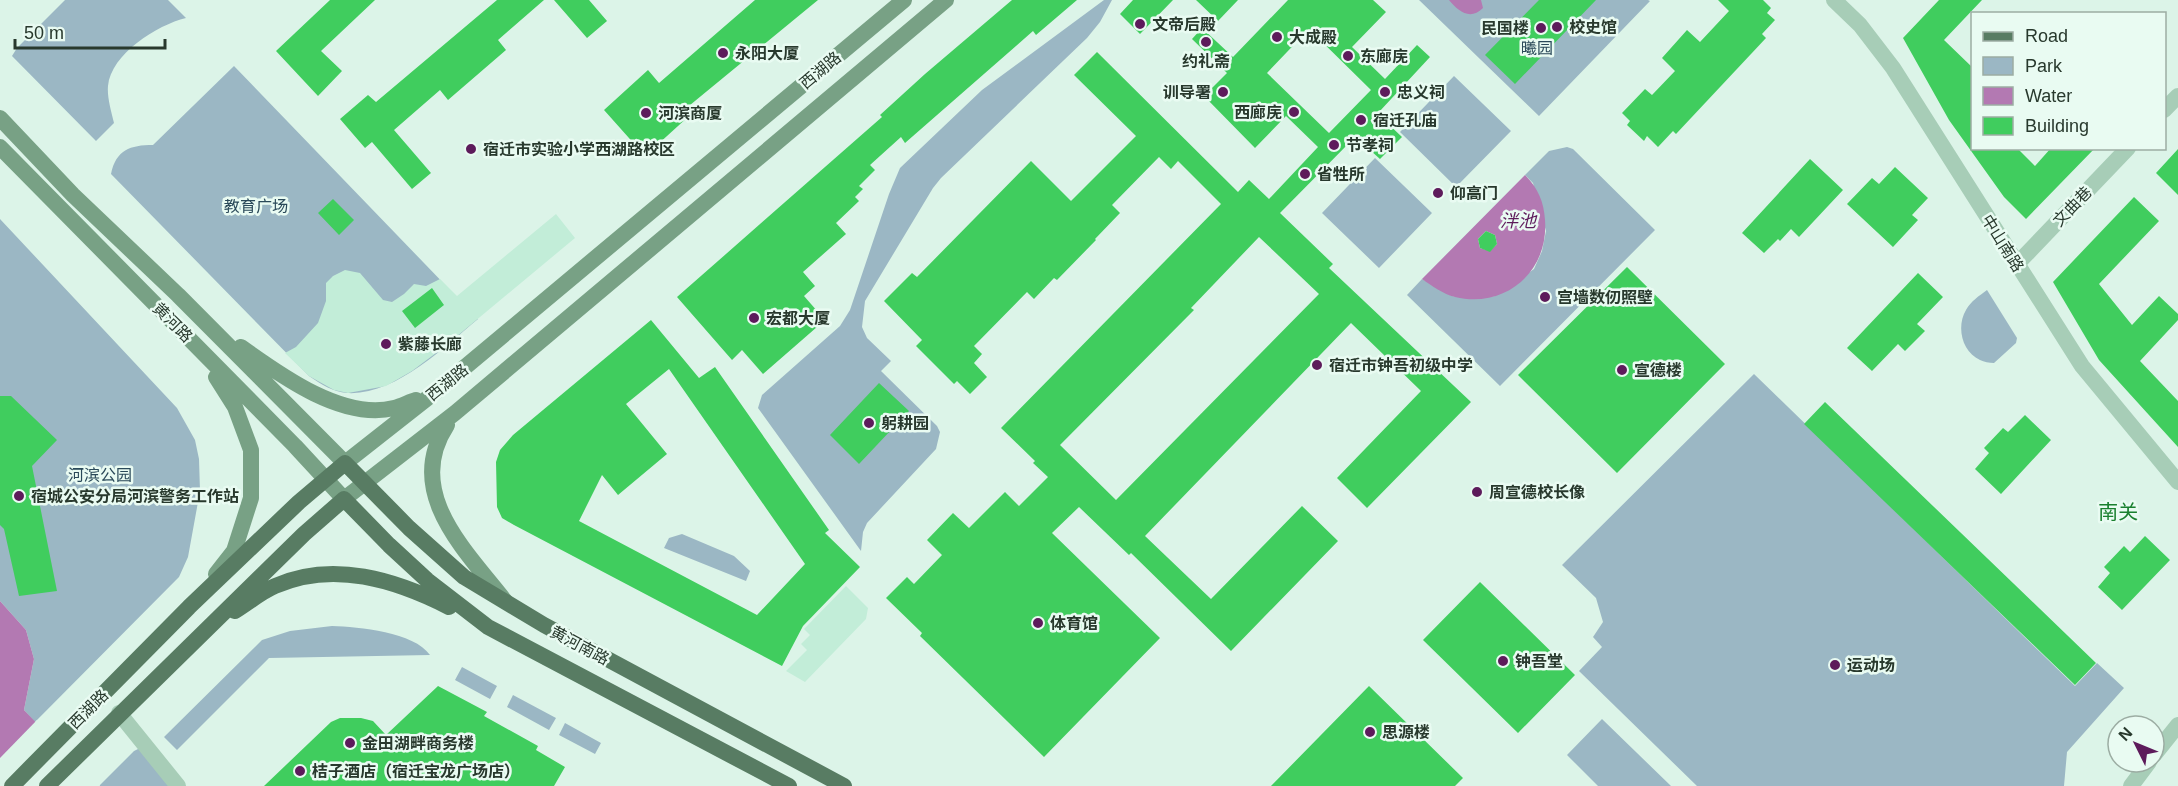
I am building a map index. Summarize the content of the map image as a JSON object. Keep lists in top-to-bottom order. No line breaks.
{"streets":{"main road":["西湖路","黄河路","黄河南路"],"street":["文曲巷","中山南路"]},"crossings":[["西湖路","黄河路"],["西湖路","黄河南路"],["文曲巷","中山南路"],["黄河路","黄河南路"]],"districts":["南关"],"water":["泮池"],"parks":["曦园","教育广场","河滨公园"],"places":["文帝后殿","校史馆","民国楼","大成殿","约礼斋","永阳大厦","东廊庑","训导署","忠义祠","西廊庑","河滨商厦","宿迁孔庙","节孝祠","宿迁市实验小学西湖路校区","省牲所","仰高门","宫墙数仞照壁","宏都大厦","紫藤长廊","宿迁市钟吾初级中学","宣德楼","躬耕园","周宣德校长像","宿城公安分局河滨警务工作站","体育馆","钟吾堂","运动场","思源楼","金田湖畔商务楼","桔子酒店（宿迁宝龙广场店）"],"legend":["Road","Park","Water","Building"],"scale_bar":"50 m","north":"top left"}
